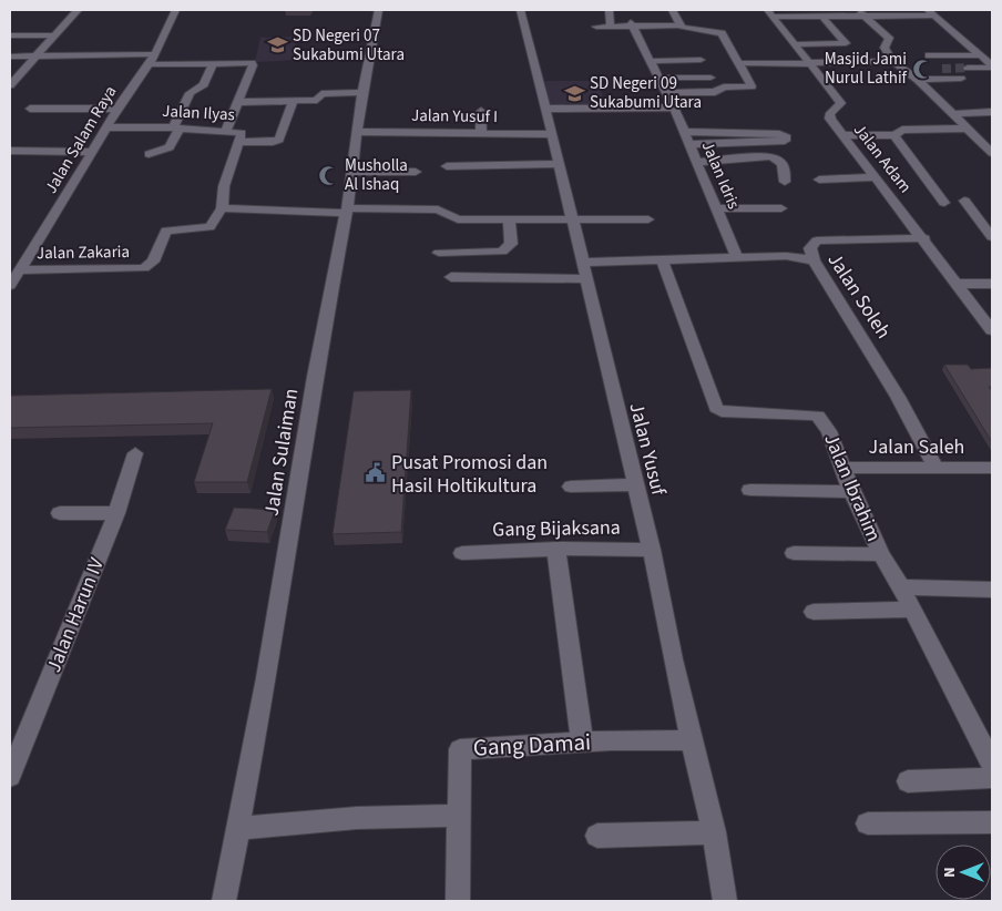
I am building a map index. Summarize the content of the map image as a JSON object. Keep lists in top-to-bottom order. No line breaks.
{"streets":{"street":["Jalan Ilyas","Jalan Yusuf I","Jalan Salam Raya","Jalan Adam","Jalan Idris","Jalan Zakaria","Jalan Soleh","Jalan Saleh","Jalan Yusuf","Jalan Sulaiman","Jalan Ibrahim","Gang Bijaksana","Jalan Harun IV","Gang Damai"]},"crossings":[["Jalan Ilyas","Jalan Salam Raya"],["Jalan Ilyas","Jalan Zakaria"],["Jalan Yusuf I","Jalan Yusuf"],["Jalan Yusuf I","Jalan Sulaiman"],["Jalan Salam Raya","Jalan Zakaria"],["Jalan Idris","Jalan Soleh"],["Jalan Soleh","Jalan Saleh"],["Jalan Soleh","Jalan Yusuf"],["Jalan Soleh","Jalan Ibrahim"],["Jalan Saleh","Jalan Ibrahim"],["Jalan Yusuf","Gang Bijaksana"],["Jalan Yusuf","Gang Damai"]],"places":{"school or university":["SD Negeri 07 Sukabumi Utara","SD Negeri 09 Sukabumi Utara"],"mosque":["Masjid Jami Nurul Lathif","Musholla Al Ishaq"],"public building":["Pusat Promosi dan Hasil Holtikultura"]},"north":"left"}
